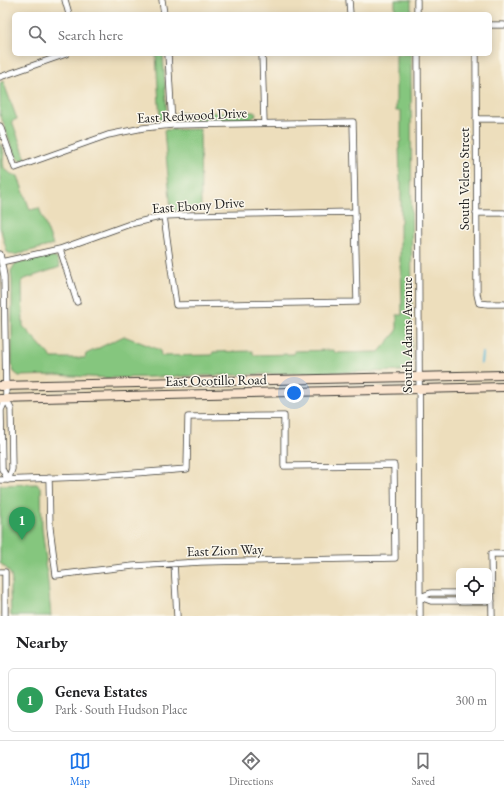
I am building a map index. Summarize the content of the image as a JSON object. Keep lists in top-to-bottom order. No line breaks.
{"streets":{"main road":["East Ocotillo Road"],"street":["East Redwood Drive","South Velero Street","East Ebony Drive","South Adams Avenue","East Zion Way"]},"crossings":[["East Redwood Drive","East Ebony Drive"],["South Adams Avenue","East Ocotillo Road"]],"page":{"search":"Search here","pins":"1","heading":"Nearby","list":[{"mark":"1","name":"Geneva Estates","note":"Park · South Hudson Place","value":"300 m"}],"nav":["Map","Directions","Saved"]}}
